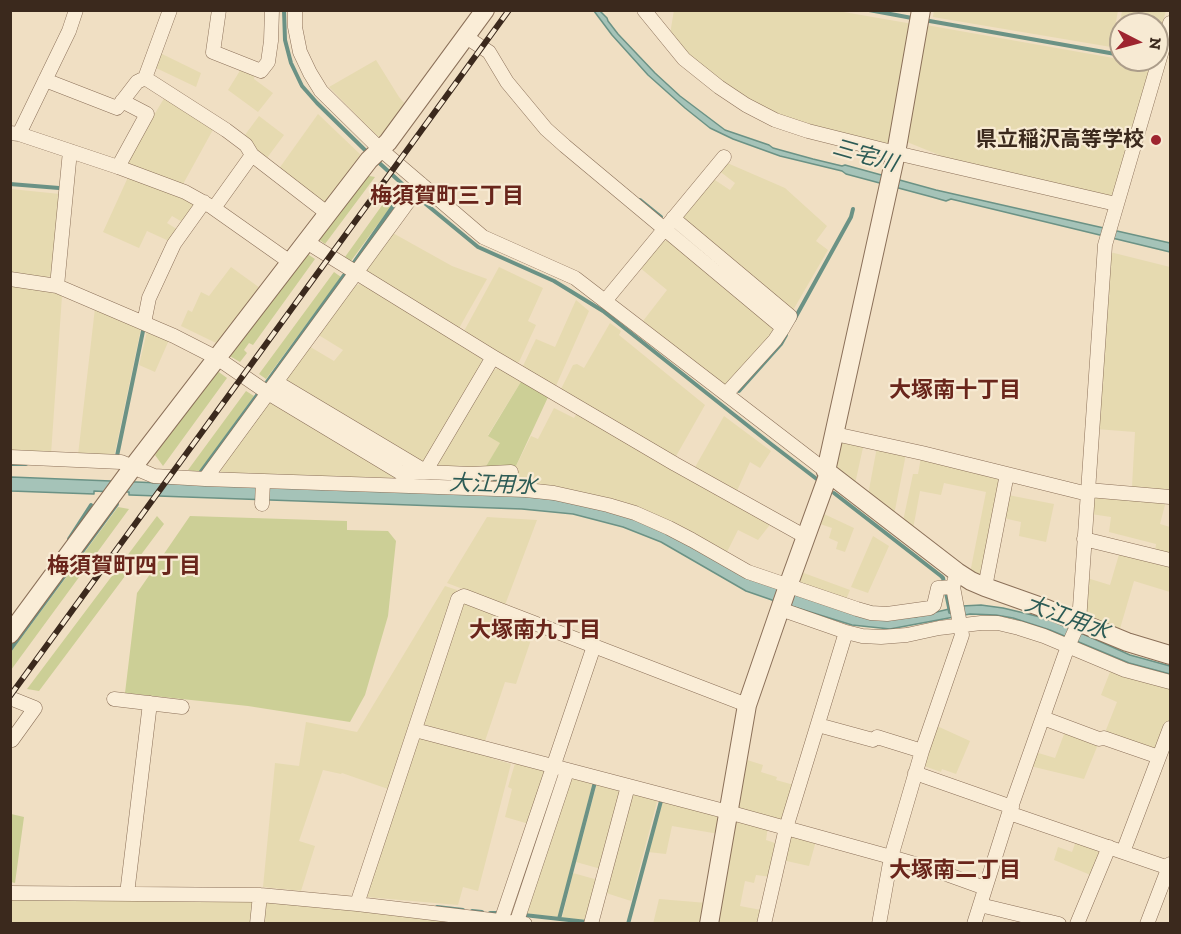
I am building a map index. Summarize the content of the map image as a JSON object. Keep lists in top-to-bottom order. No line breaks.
{"districts":["梅須賀町三丁目","大塚南十丁目","梅須賀町四丁目","大塚南九丁目","大塚南二丁目"],"water":["三宅川","大江用水"],"places":["県立稲沢高等学校"],"north":"right"}
